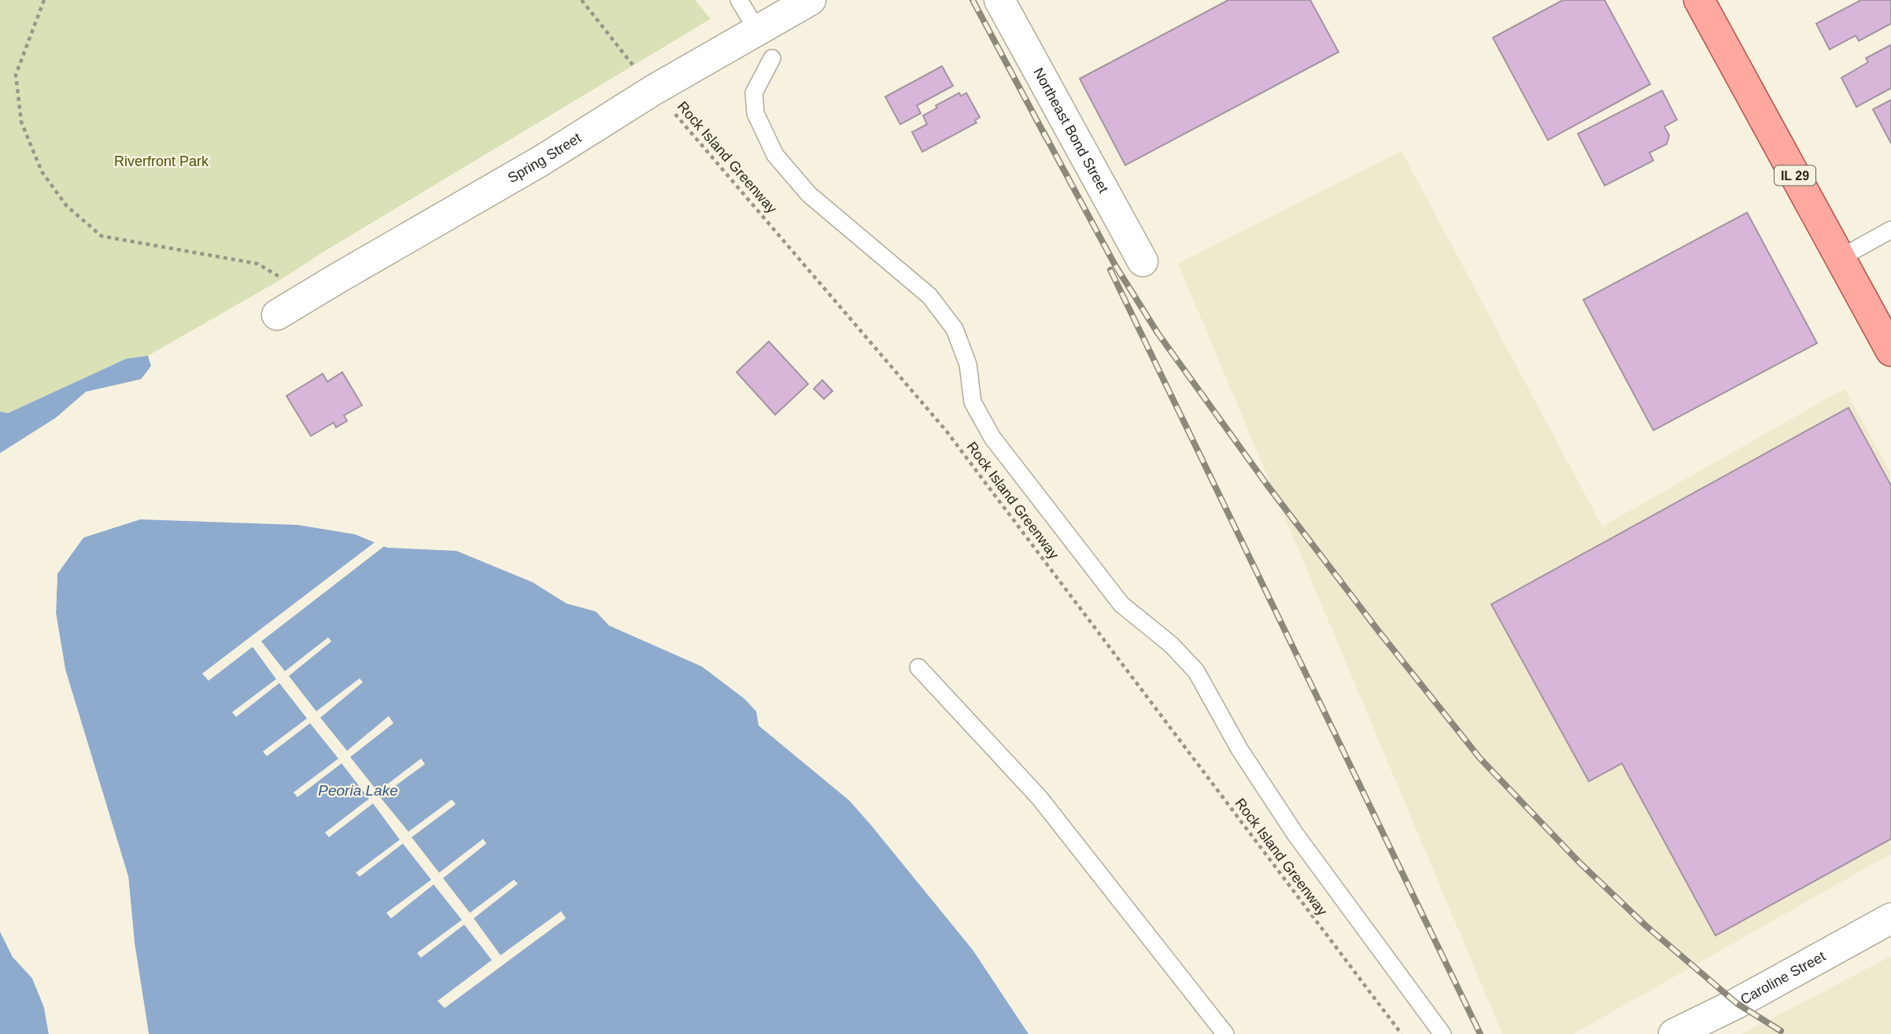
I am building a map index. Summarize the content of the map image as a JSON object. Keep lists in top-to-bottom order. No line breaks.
{"streets":{"main road":["IL 29"],"street":["Northeast Bond Street","Spring Street","Caroline Street"],"path":["Rock Island Greenway"]},"crossings":[["Rock Island Greenway","Spring Street"]],"water":["Peoria Lake"],"parks":["Riverfront Park"]}
